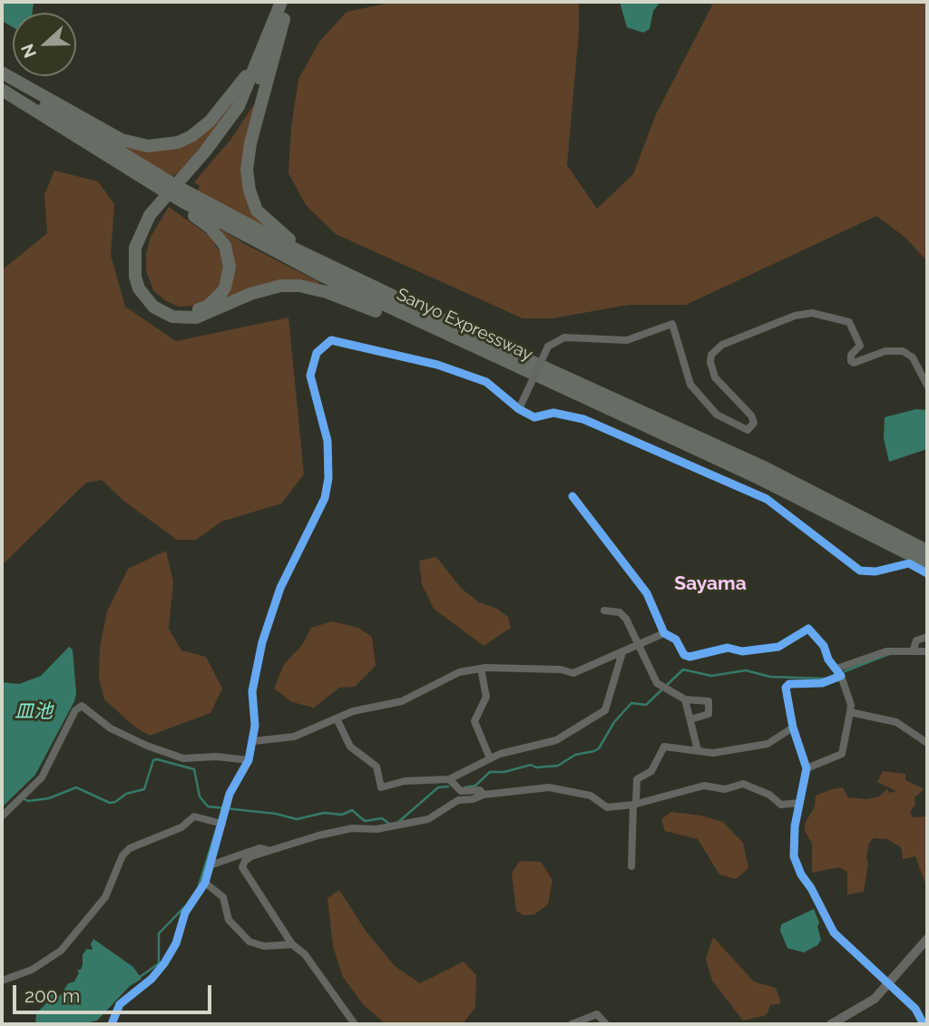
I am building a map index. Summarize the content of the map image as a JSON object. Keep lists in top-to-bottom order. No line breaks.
{"streets":{"highway":["Sanyo Expressway"]},"districts":["Sayama"],"water":["皿池"],"scale_bar":"200 m","north":"left"}
